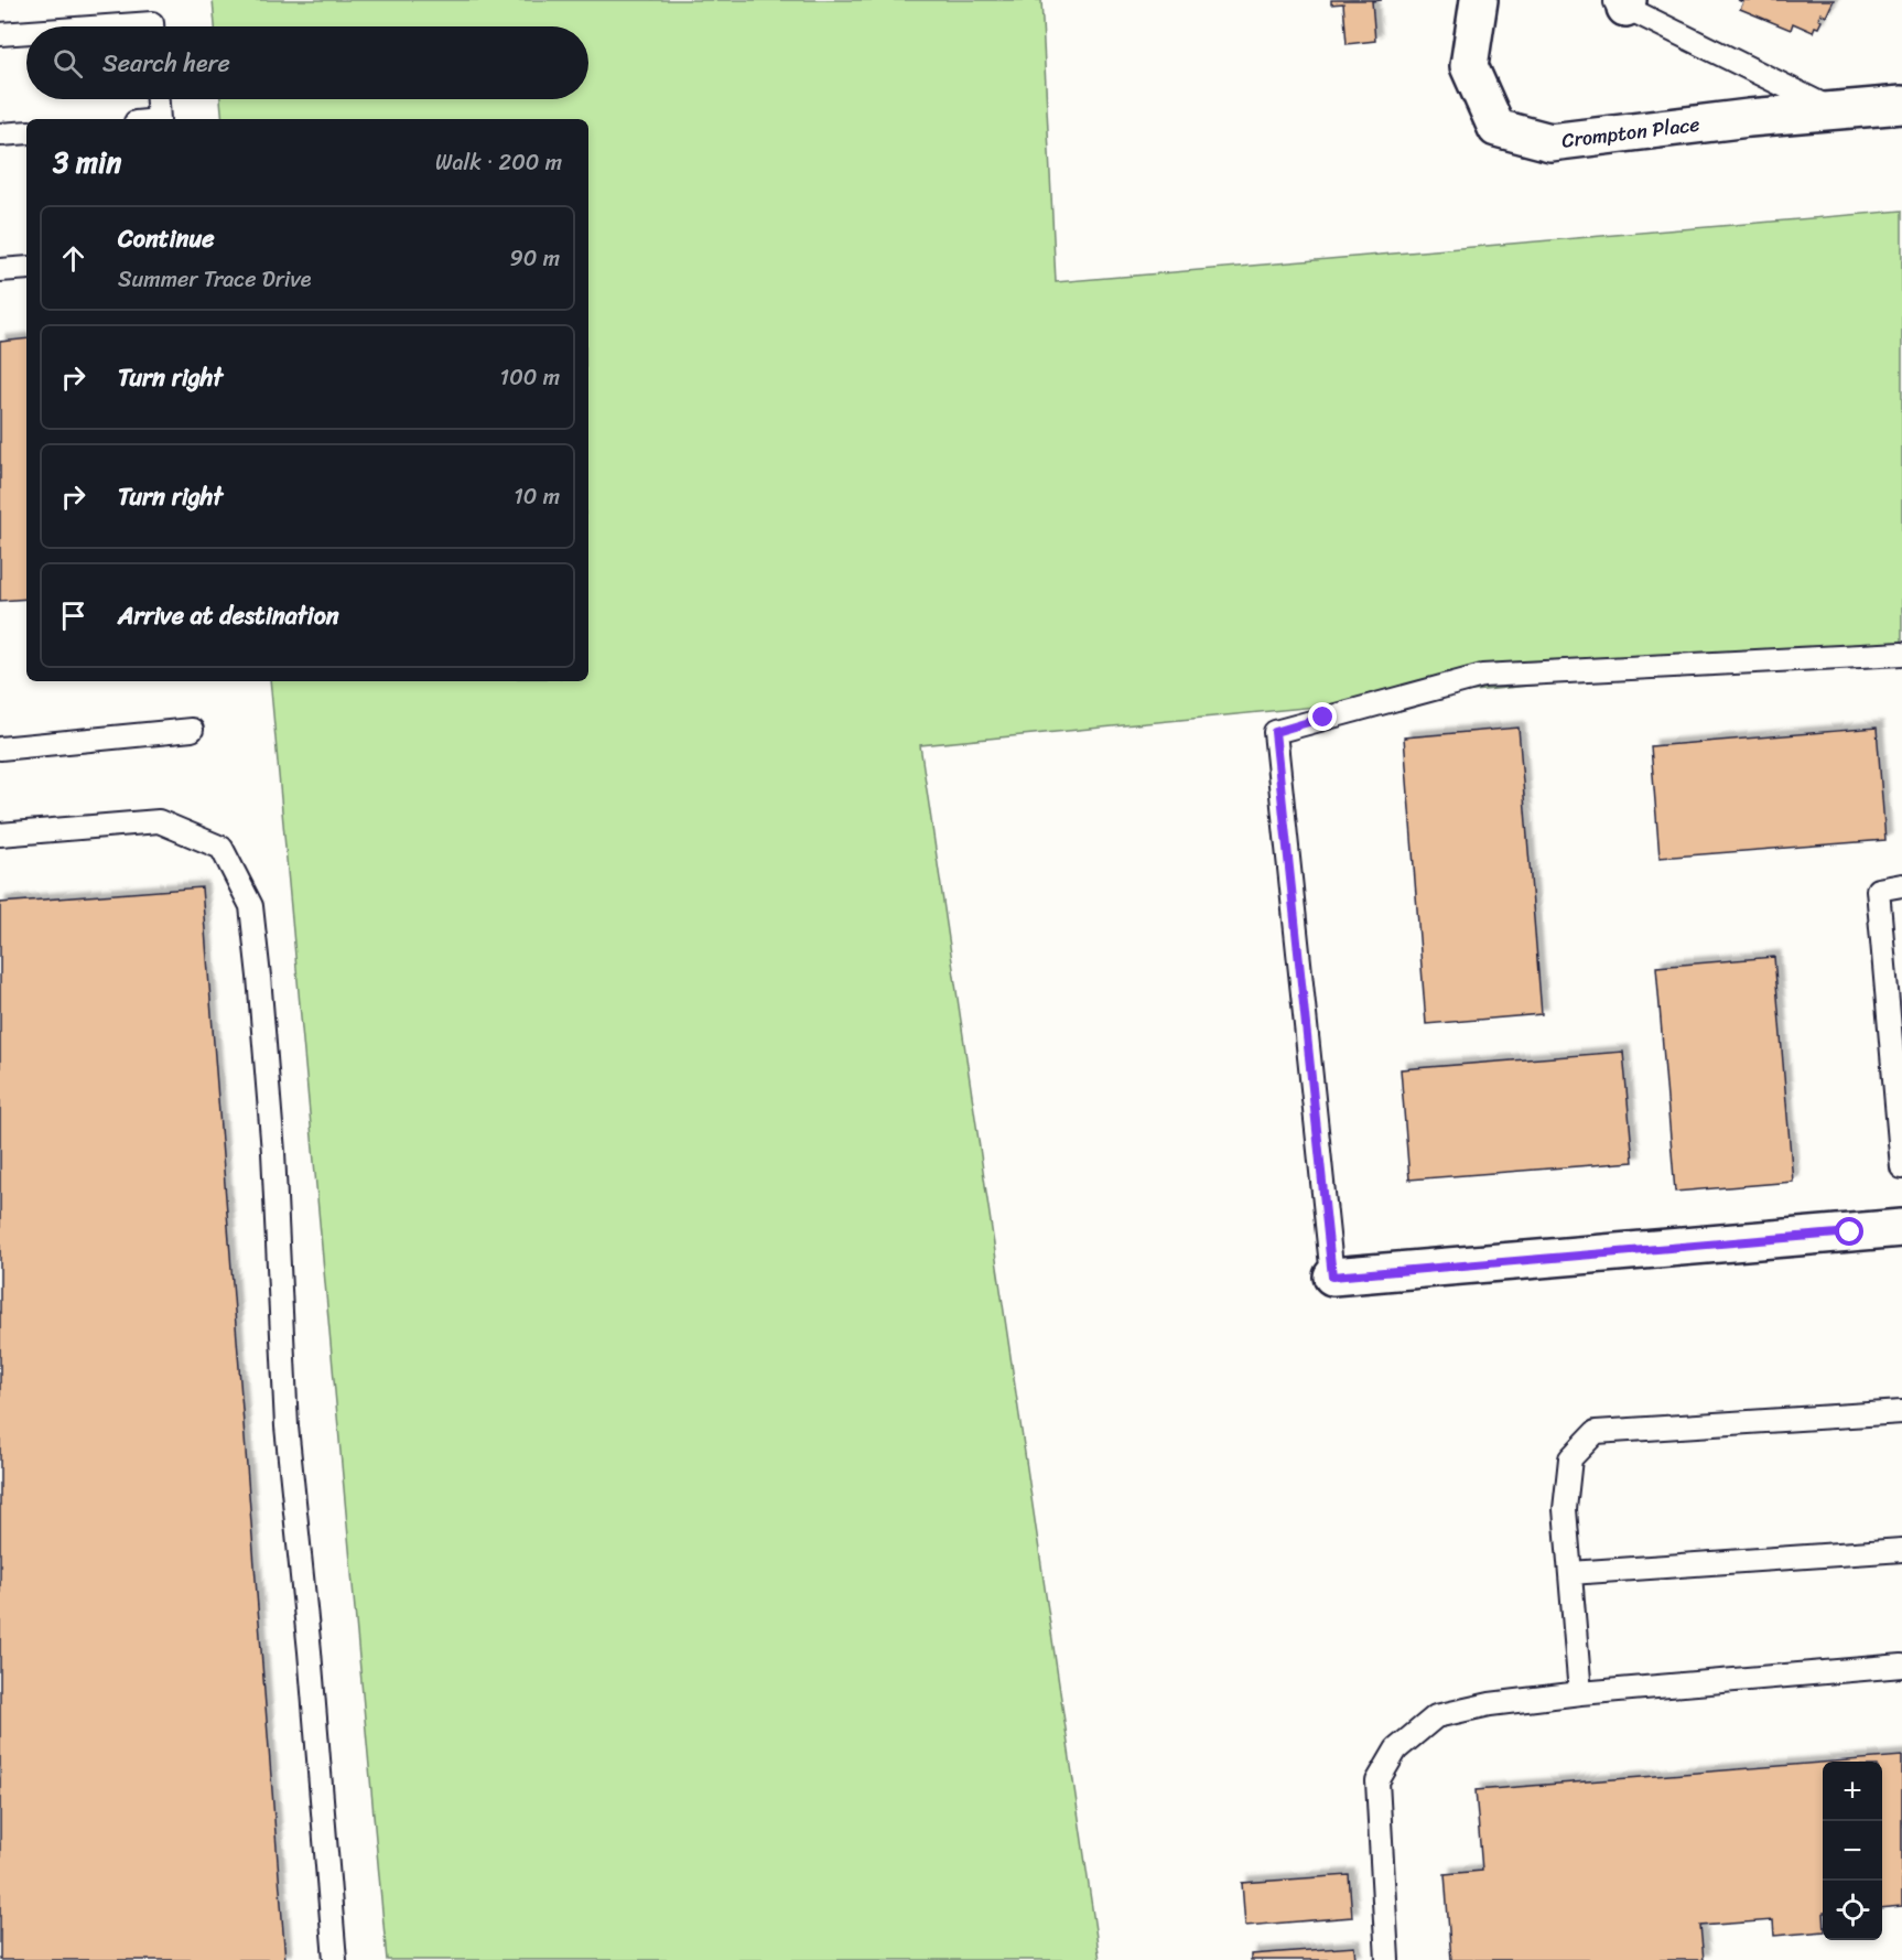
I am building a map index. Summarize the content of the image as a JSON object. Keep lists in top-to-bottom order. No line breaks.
{"streets":{"street":["Crompton Place"]},"page":{"search":"Search here","heading":["3 min","Walk · 200 m"],"list":[["Continue","Summer Trace Drive","90 m"],["Turn right","100 m"],["Turn right","10 m"],"Arrive at destination"],"map_buttons":["+","−"]}}
